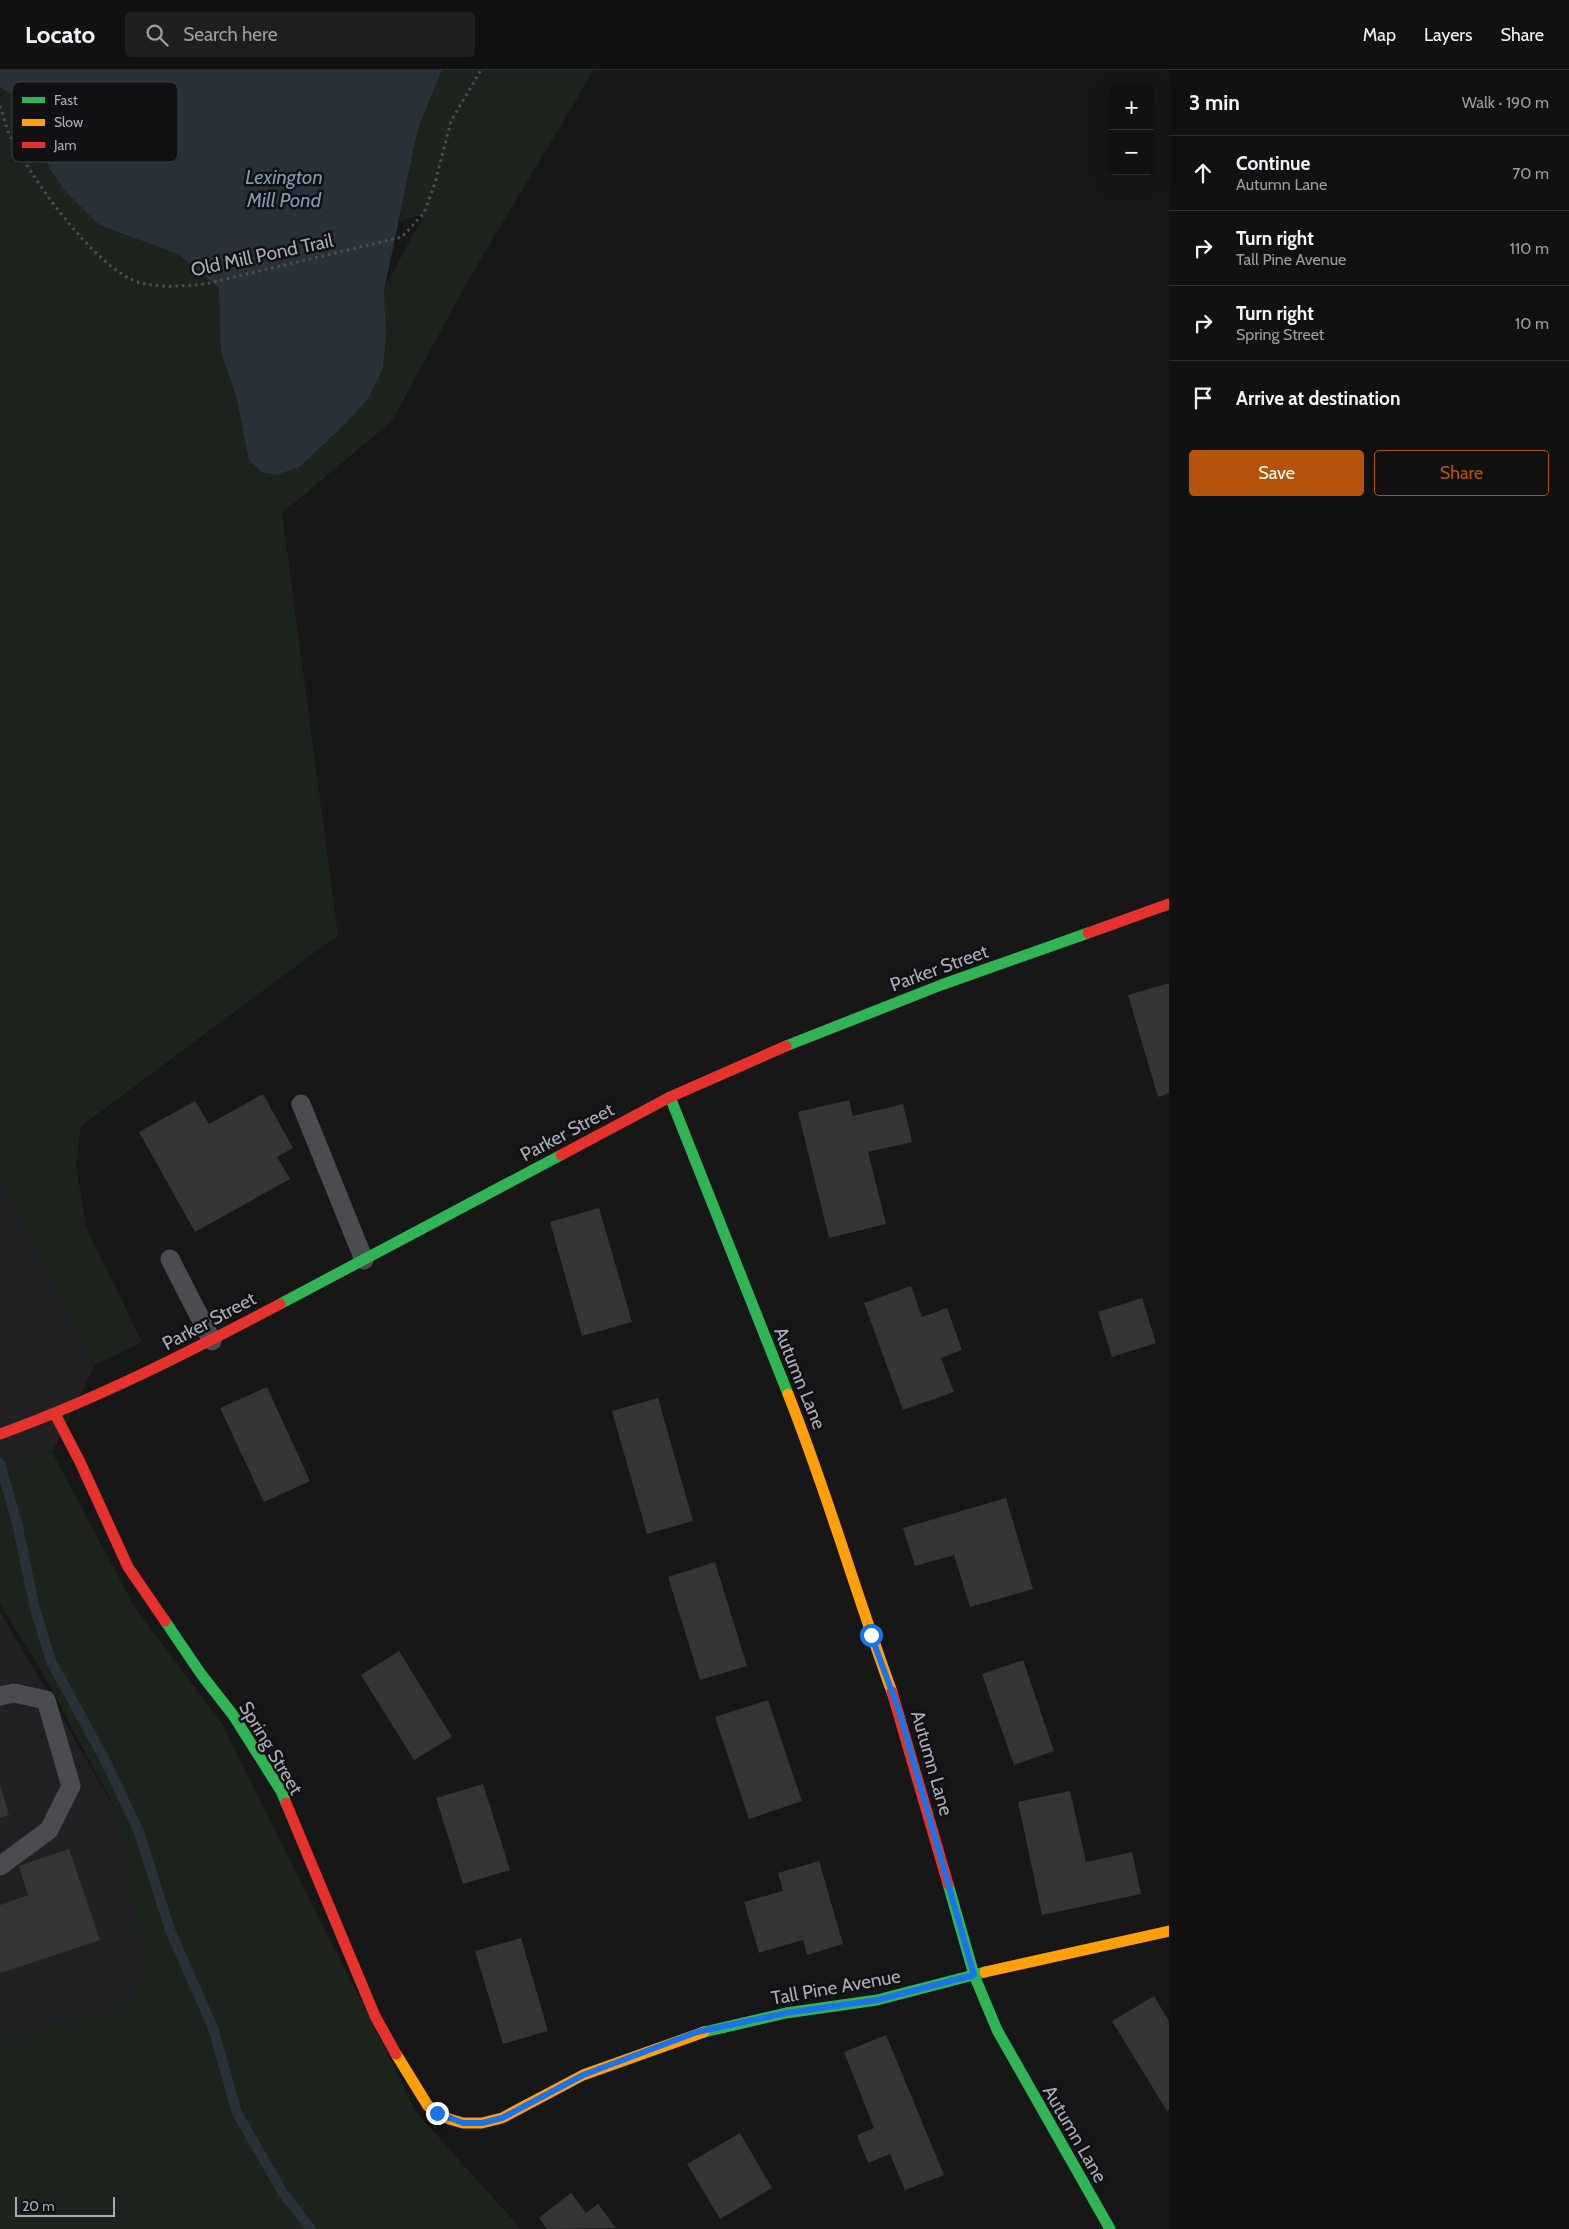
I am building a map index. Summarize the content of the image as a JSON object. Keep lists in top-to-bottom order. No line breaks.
{"streets":{"street":["Parker Street","Autumn Lane","Spring Street","Tall Pine Avenue"],"path":["Old Mill Pond Trail"]},"crossings":[["Parker Street","Autumn Lane"],["Parker Street","Spring Street"],["Autumn Lane","Tall Pine Avenue"],["Spring Street","Tall Pine Avenue"]],"water":["Lexington Mill Pond"],"legend":["Fast","Slow","Jam"],"scale_bar":"20 m","page":{"header":"Locato","search":"Search here","nav":["Map","Layers","Share"],"heading":["3 min","Walk · 190 m"],"map_buttons":["+","−"],"list":[["Continue","Autumn Lane","70 m"],["Turn right","Tall Pine Avenue","110 m"],["Turn right","Spring Street","10 m"],"Arrive at destination"],"buttons":["Save","Share"],"scale":"20 m"}}
